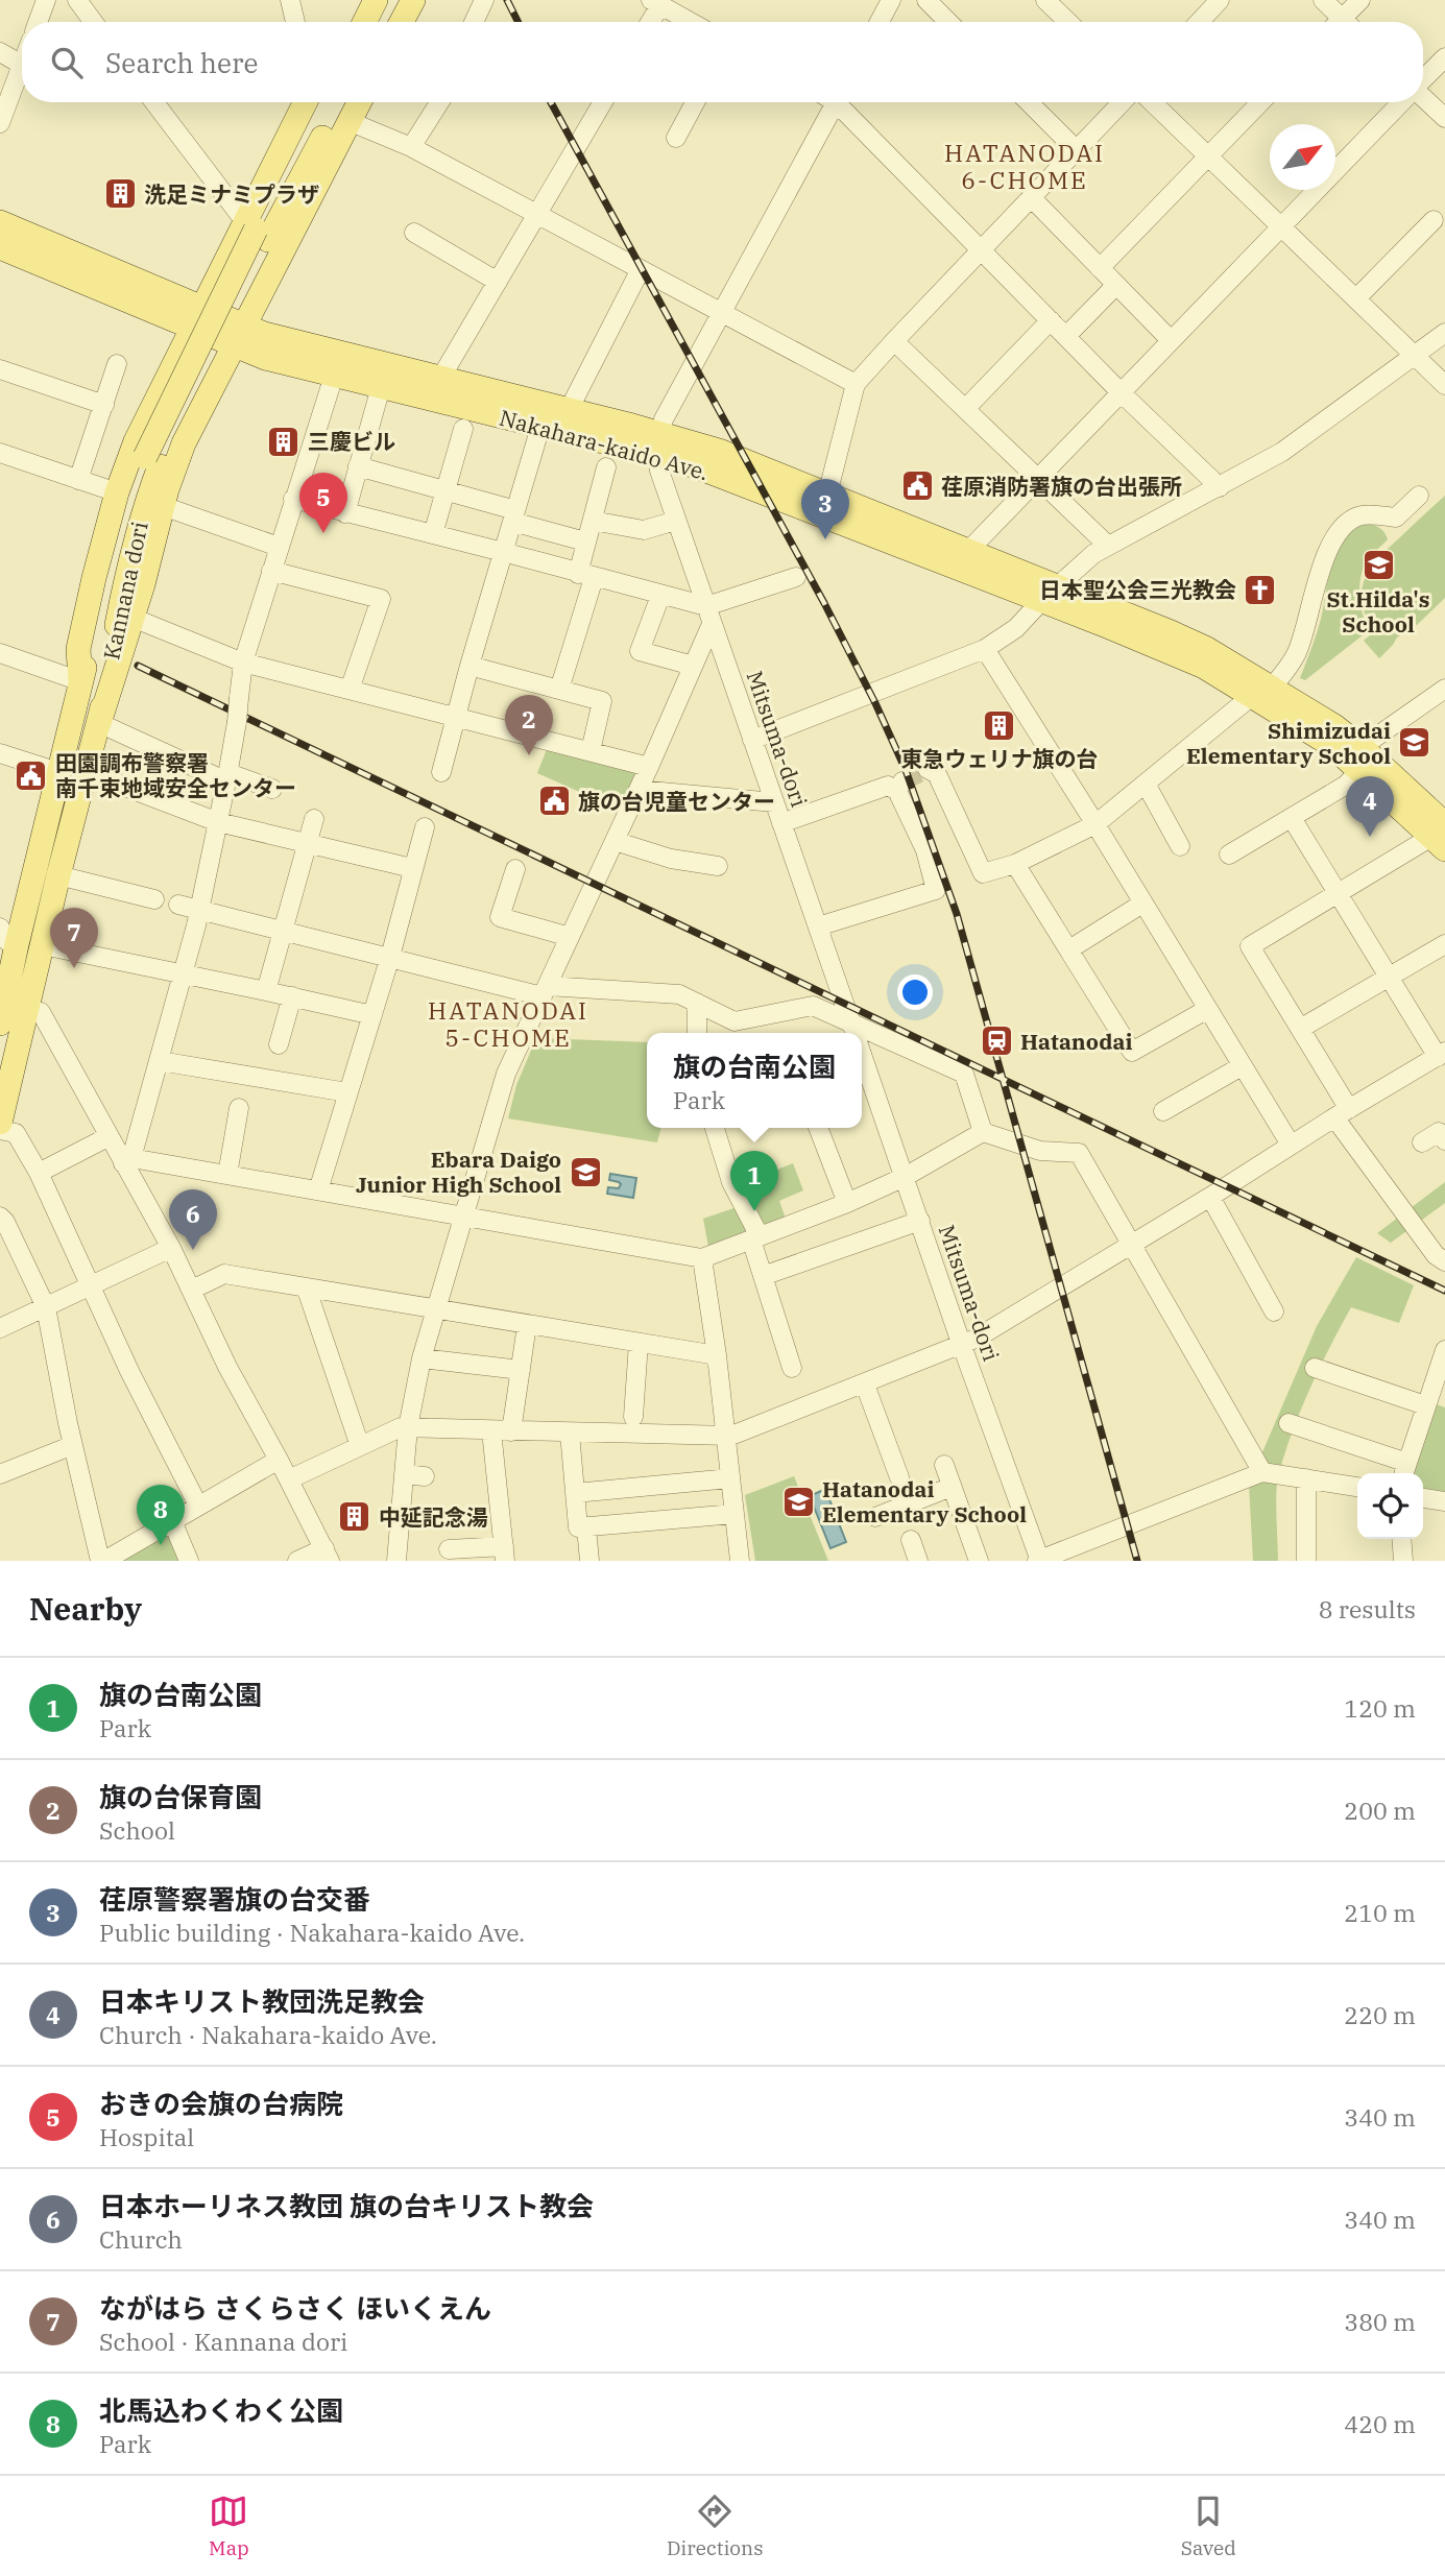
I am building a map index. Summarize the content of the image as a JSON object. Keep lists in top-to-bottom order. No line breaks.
{"streets":{"main road":["Nakahara-kaido Ave.","Kannana dori"],"street":["Mitsuma-dori"]},"crossings":[["Nakahara-kaido Ave.","Mitsuma-dori"]],"districts":["HATANODAI 6-CHOME","HATANODAI 5-CHOME"],"places":{"building":["洗足ミナミプラザ","三慶ビル","東急ウェリナ旗の台","中延記念湯"],"public building":["荏原消防署旗の台出張所","田園調布警察署 南千束地域安全センター","旗の台児童センター"],"school or university":["St.Hilda's School","Shimizudai Elementary School","Ebara Daigo Junior High School","Hatanodai Elementary School"],"church":["日本聖公会三光教会"],"station":["Hatanodai"]},"north":"top right","page":{"search":"Search here","pins":["5","3","2","4","7","1","6","8"],"popup":["旗の台南公園","Park"],"heading":["Nearby","8 results"],"list":[{"mark":"1","name":"旗の台南公園","note":"Park","value":"120 m"},{"mark":"2","name":"旗の台保育園","note":"School","value":"200 m"},{"mark":"3","name":"荏原警察署旗の台交番","note":"Public building · Nakahara-kaido Ave.","value":"210 m"},{"mark":"4","name":"日本キリスト教団洗足教会","note":"Church · Nakahara-kaido Ave.","value":"220 m"},{"mark":"5","name":"おきの会旗の台病院","note":"Hospital","value":"340 m"},{"mark":"6","name":"日本ホーリネス教団 旗の台キリスト教会","note":"Church","value":"340 m"},{"mark":"7","name":"ながはら さくらさく ほいくえん","note":"School · Kannana dori","value":"380 m"},{"mark":"8","name":"北馬込わくわく公園","note":"Park","value":"420 m"}],"nav":["Map","Directions","Saved"]}}
